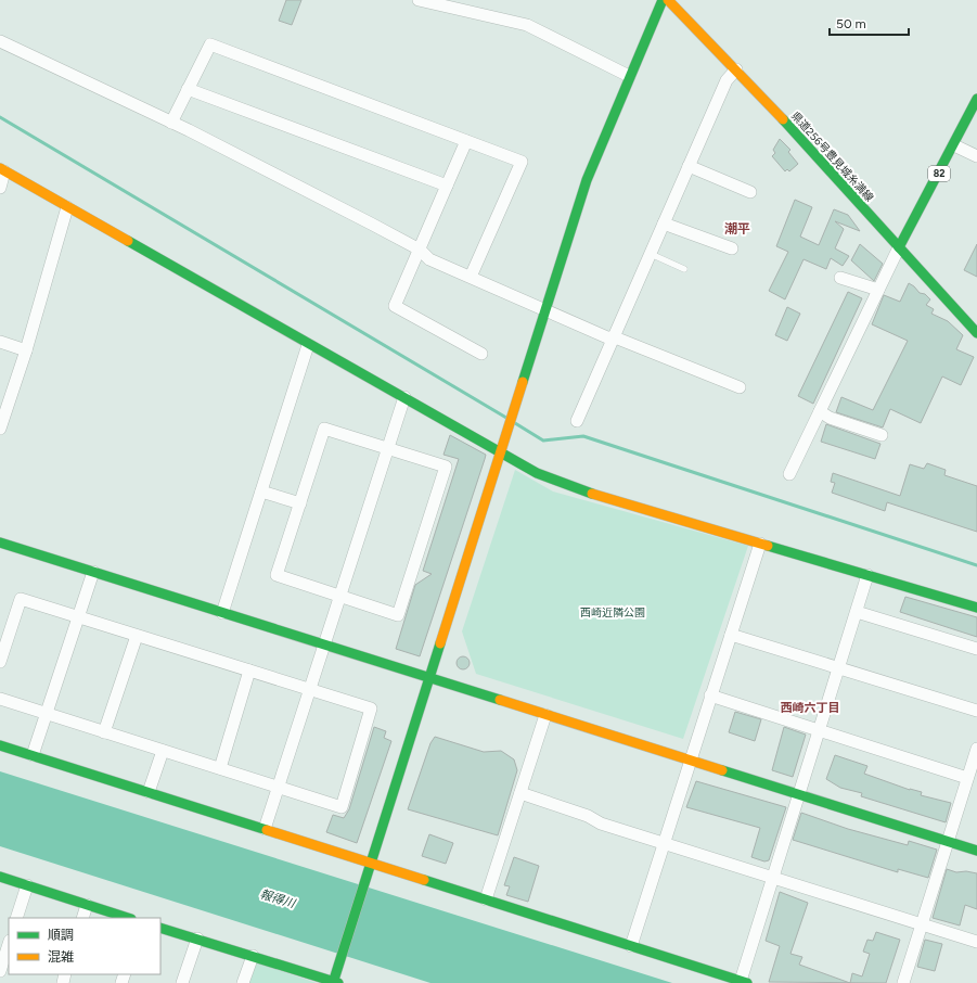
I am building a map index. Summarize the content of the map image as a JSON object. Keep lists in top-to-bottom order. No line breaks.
{"streets":{"street":["県道256号豊見城糸満線","82"]},"crossings":[["県道256号豊見城糸満線","82"]],"districts":["潮平","西崎六丁目"],"water":["報得川"],"parks":["西崎近隣公園"],"legend":["順調","混雑"],"scale_bar":"50 m"}
